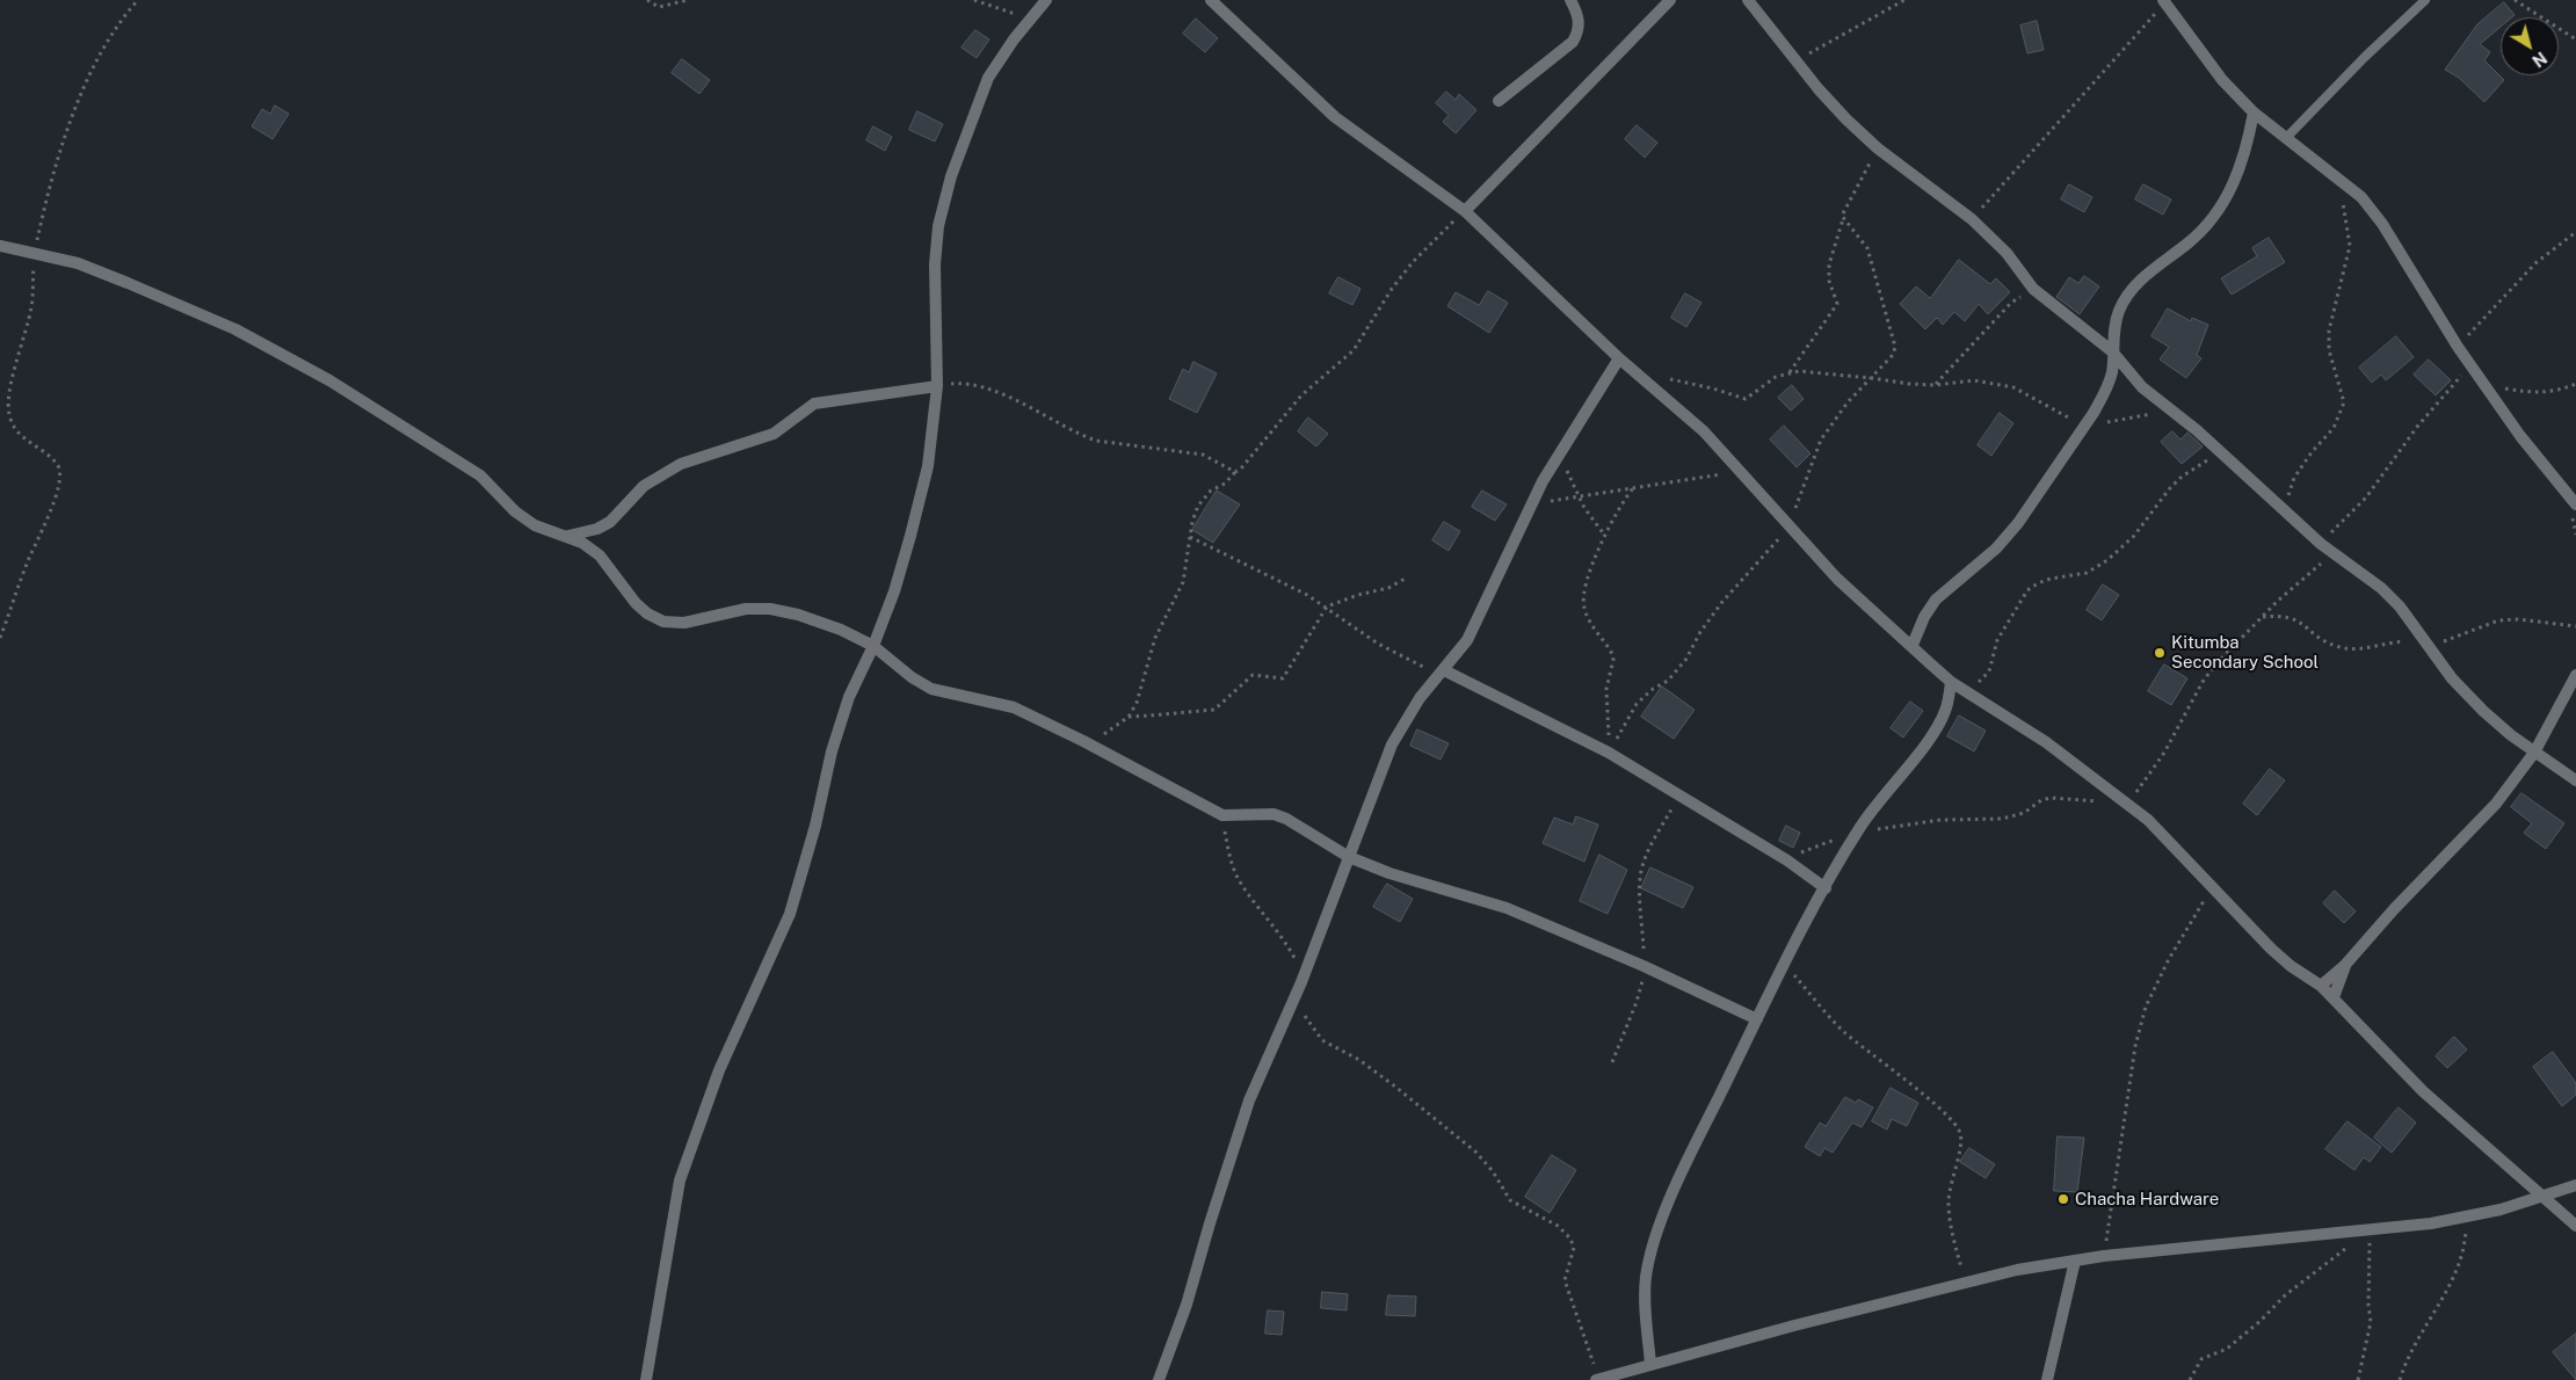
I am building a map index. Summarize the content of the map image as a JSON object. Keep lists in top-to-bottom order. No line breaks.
{"places":["Kitumba Secondary School","Chacha Hardware"],"north":"bottom right"}
